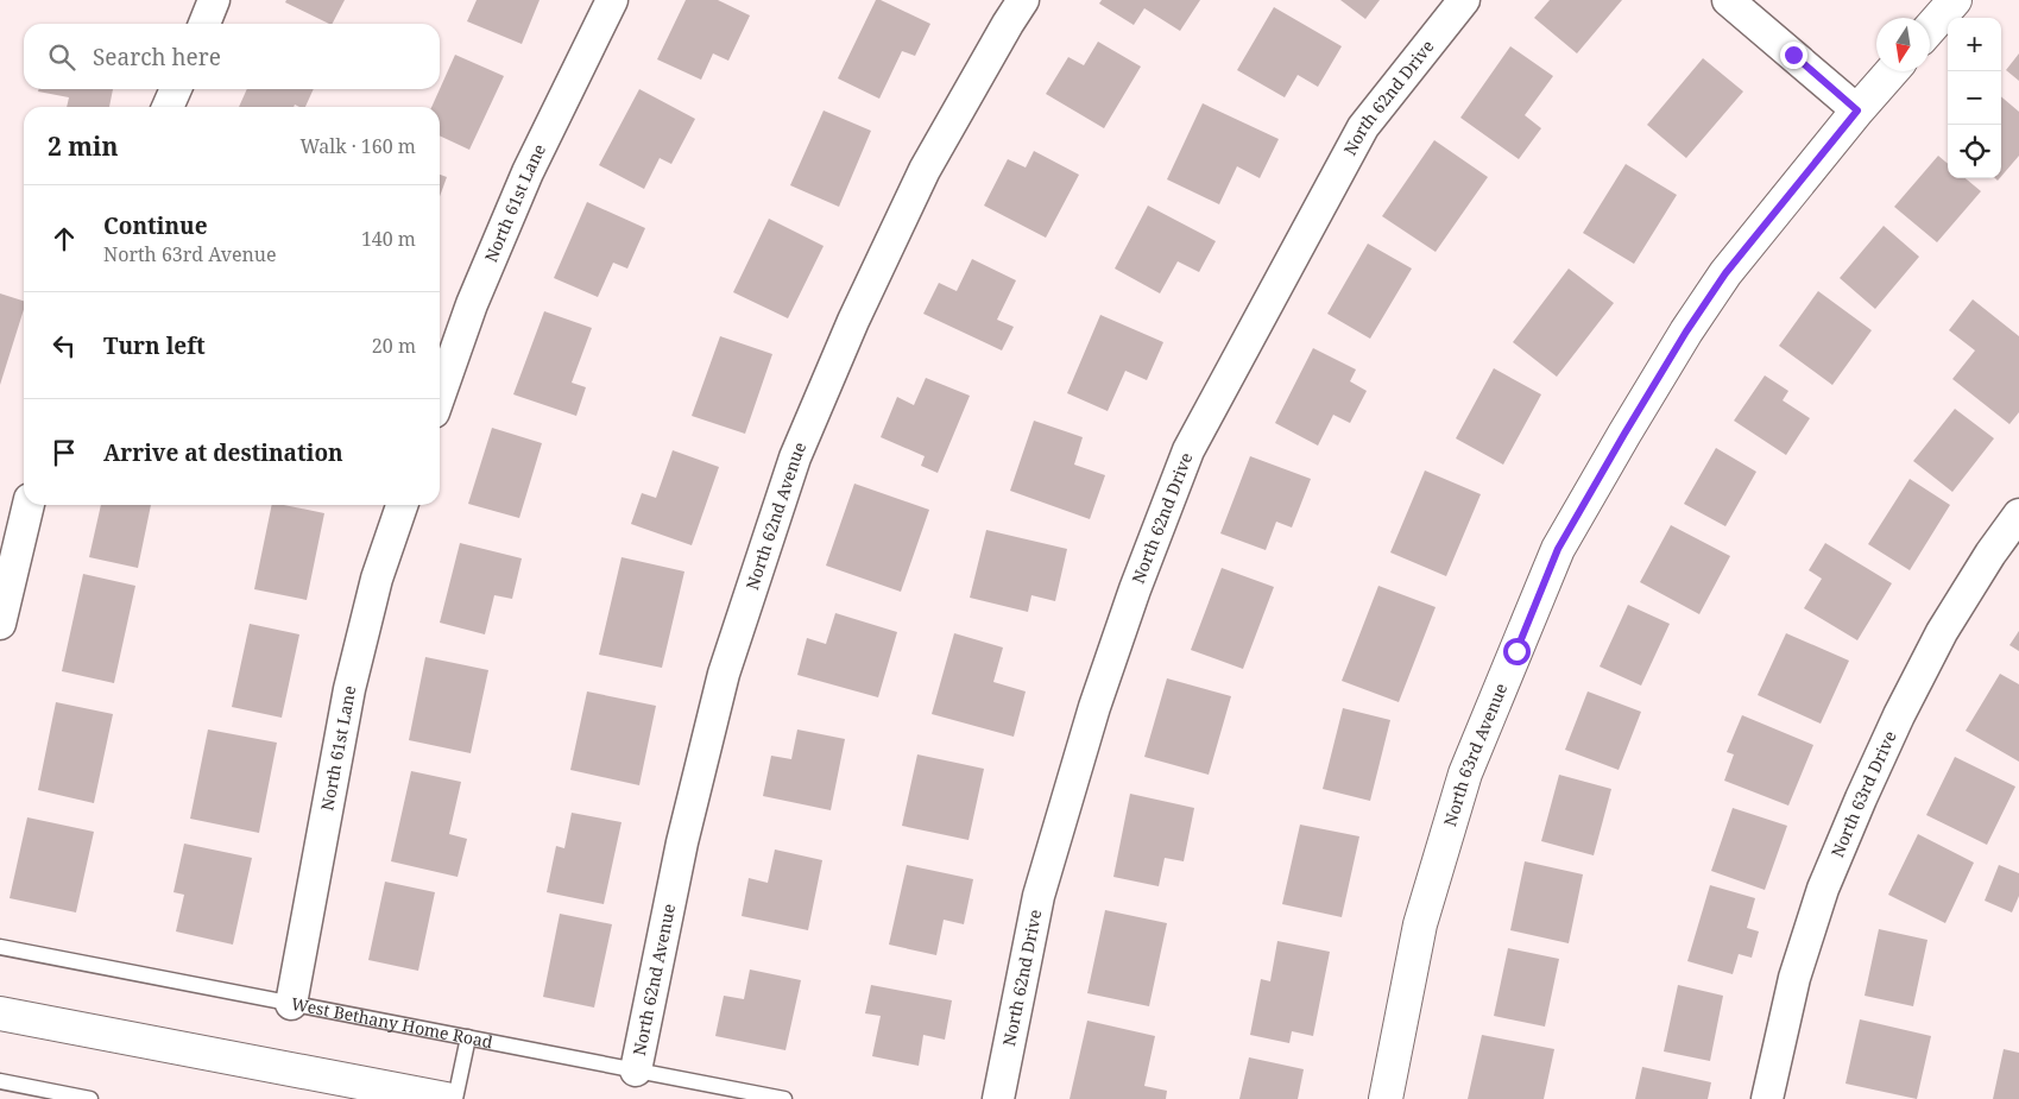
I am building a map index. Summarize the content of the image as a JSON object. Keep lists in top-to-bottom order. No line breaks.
{"streets":{"street":["North 62nd Drive","North 61st Lane","North 62nd Avenue","North 63rd Avenue","North 63rd Drive"],"lane":["West Bethany Home Road"]},"crossings":[["North 61st Lane","West Bethany Home Road"],["North 62nd Avenue","West Bethany Home Road"]],"north":"bottom","page":{"map_buttons":["+","−"],"search":"Search here","heading":["2 min","Walk · 160 m"],"list":[["Continue","North 63rd Avenue","140 m"],["Turn left","20 m"],"Arrive at destination"]}}
